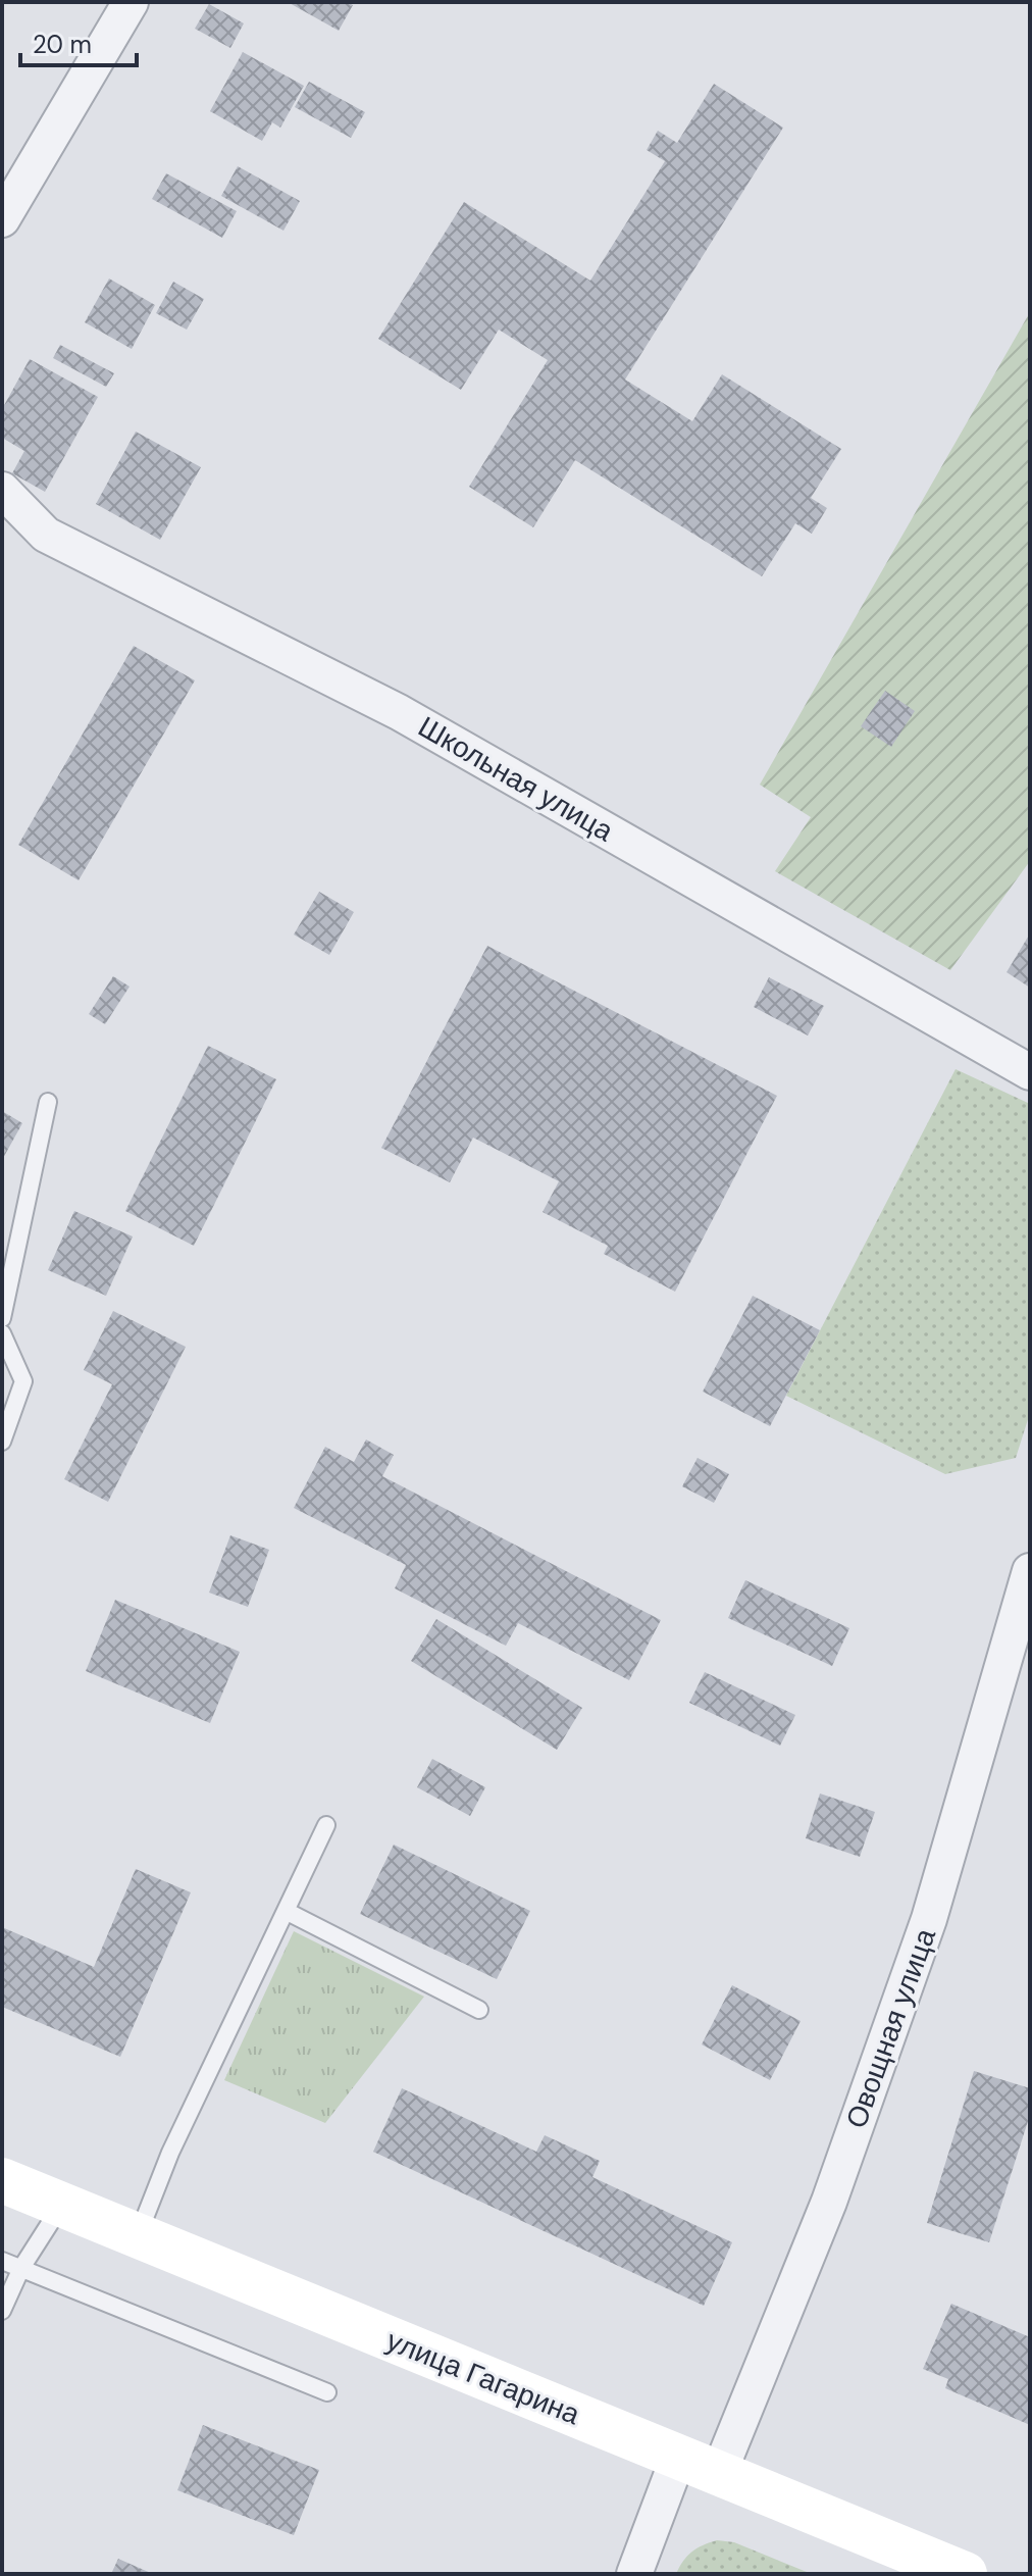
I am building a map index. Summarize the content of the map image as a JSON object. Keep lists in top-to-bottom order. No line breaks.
{"streets":{"main road":["улица Гагарина"],"street":["Школьная улица","Овощная улица"]},"crossings":[["Овощная улица","улица Гагарина"]],"scale_bar":"20 m"}
